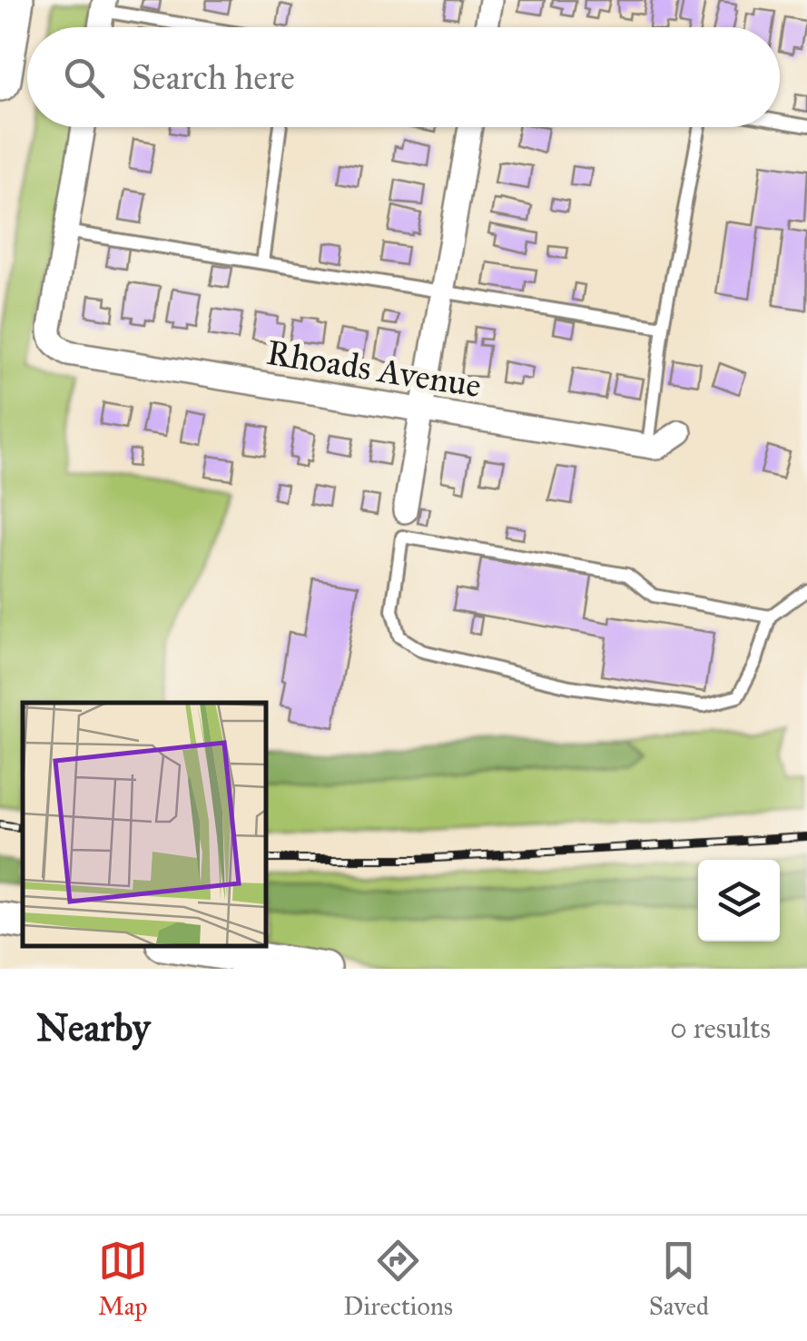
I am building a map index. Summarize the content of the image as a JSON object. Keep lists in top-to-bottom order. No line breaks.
{"streets":{"street":["Rhoads Avenue"]},"page":{"search":"Search here","heading":["Nearby","0 results"],"nav":["Map","Directions","Saved"]}}
